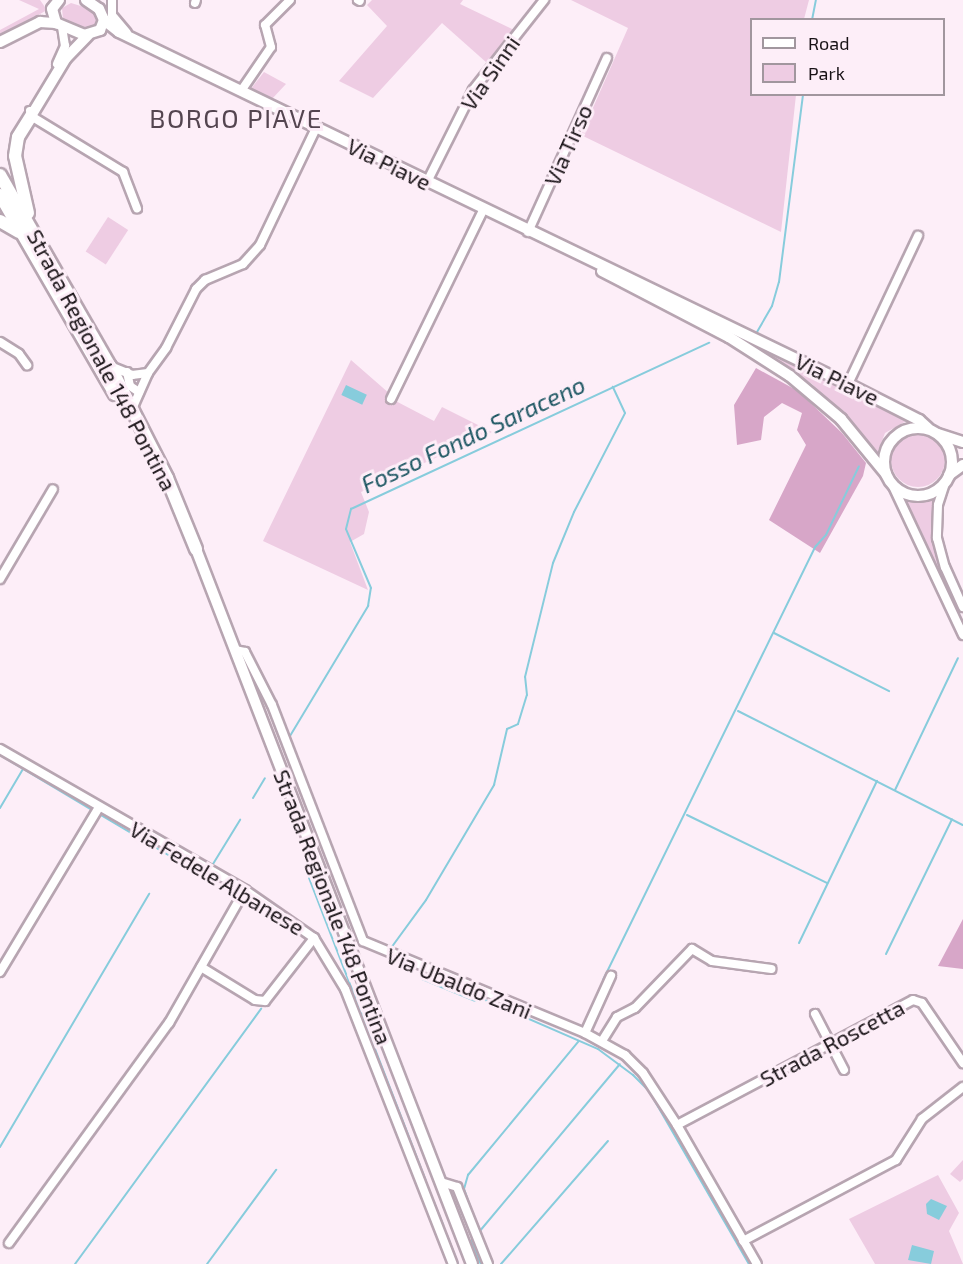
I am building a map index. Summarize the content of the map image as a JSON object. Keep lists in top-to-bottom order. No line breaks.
{"streets":{"highway":["Strada Regionale 148 Pontina"],"main road":["Via Piave"],"street":["Via Sinni","Via Tirso","Via Fedele Albanese","Via Ubaldo Zani","Strada Roscetta"]},"crossings":[["Via Sinni","Via Piave"],["Via Tirso","Via Piave"],["Strada Regionale 148 Pontina","Via Ubaldo Zani"],["Via Ubaldo Zani","Strada Roscetta"]],"districts":["BORGO PIAVE"],"water":["Fosso Fondo Saraceno"],"legend":["Road","Park"]}
